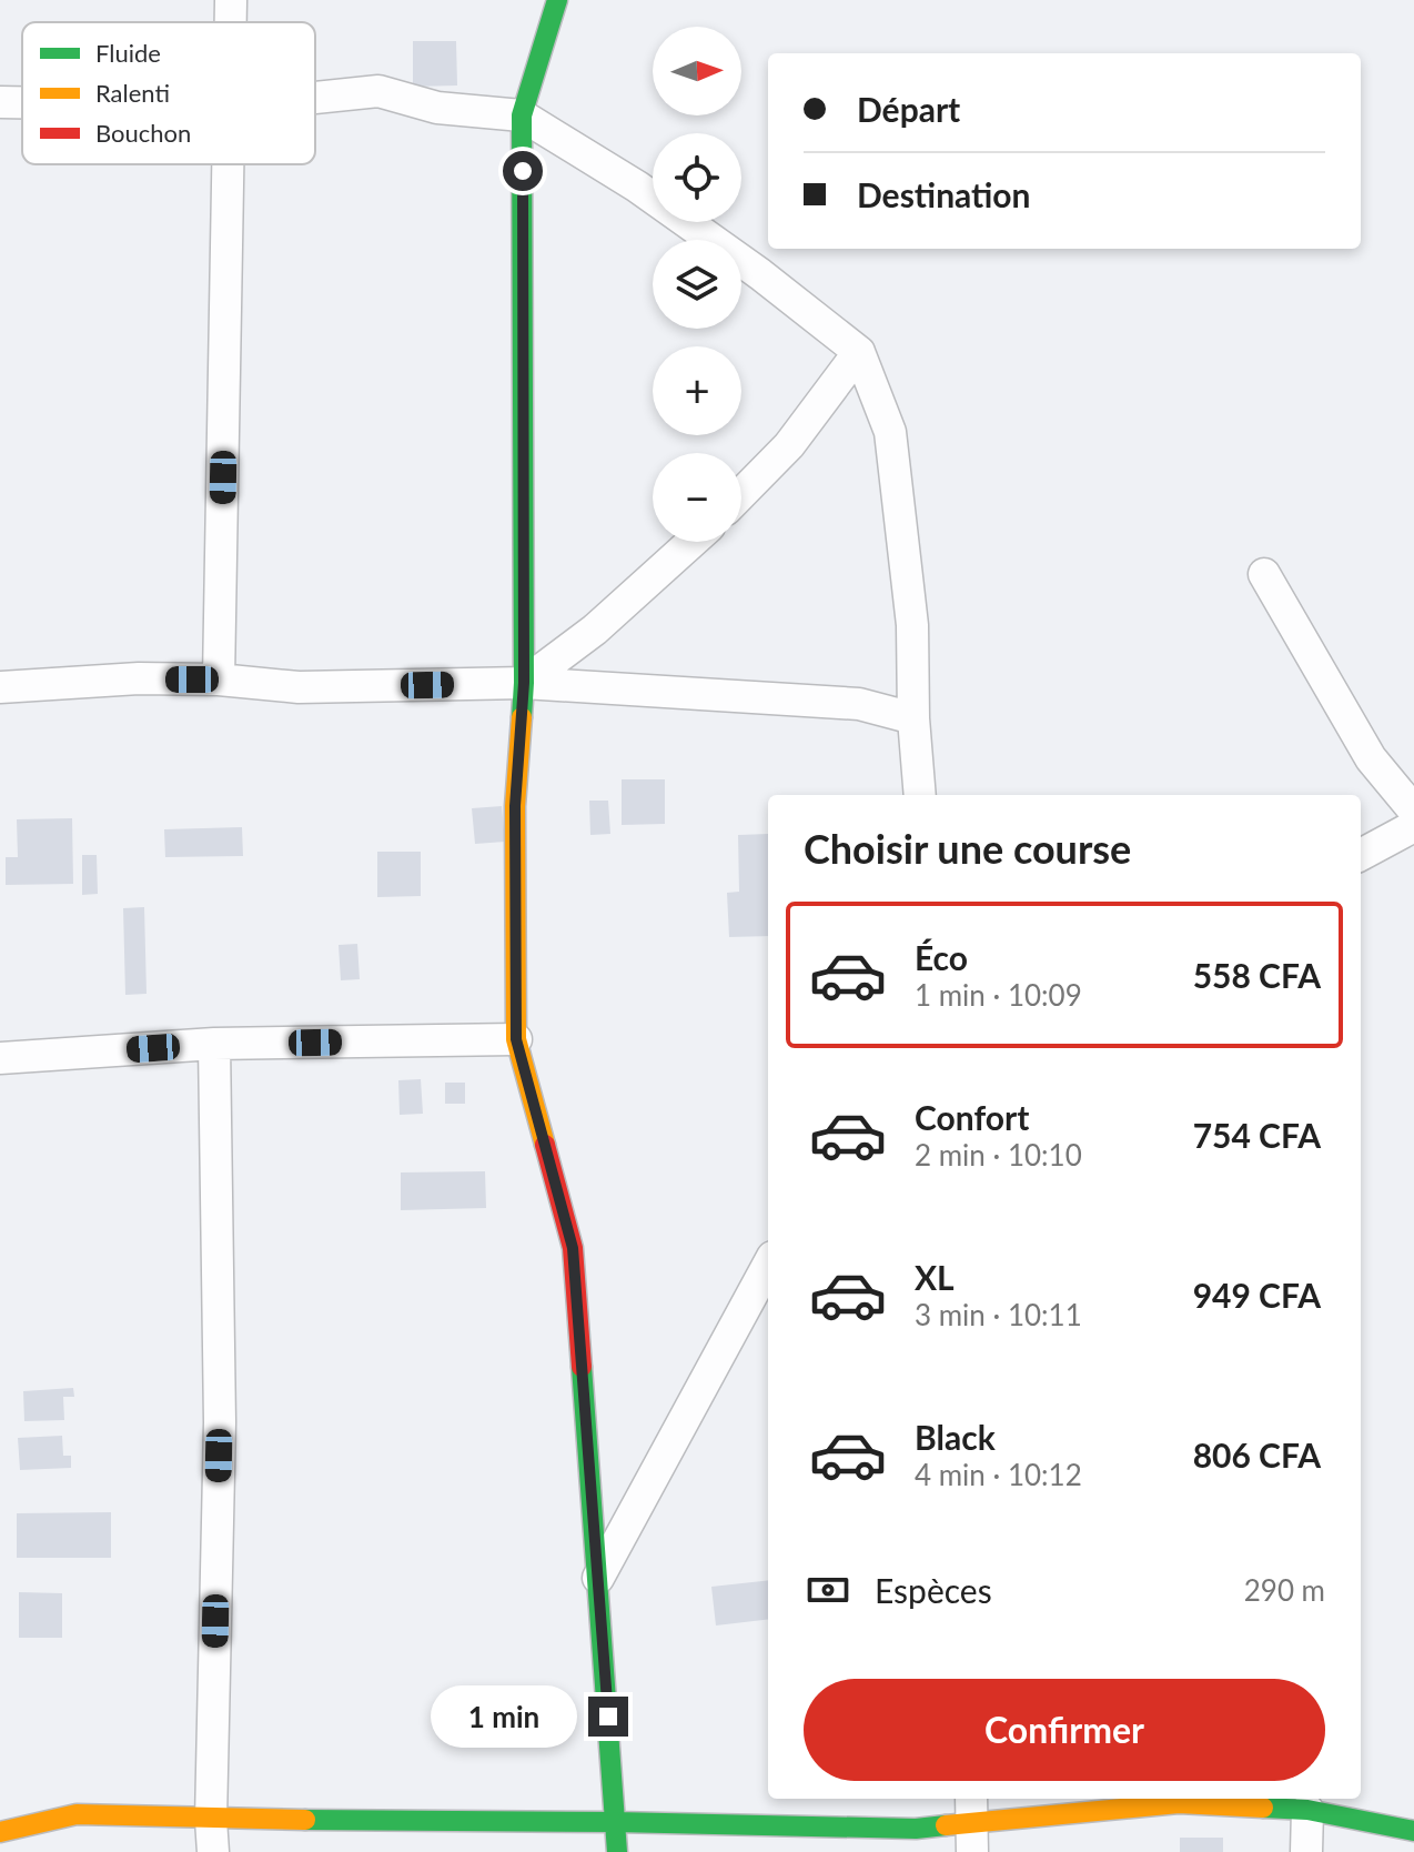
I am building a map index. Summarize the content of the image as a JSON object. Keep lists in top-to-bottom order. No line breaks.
{"legend":["Fluide","Ralenti","Bouchon"],"north":"right","page":{"map_buttons":["+","−"],"banner":["Départ","Destination"],"heading":"Choisir une course","list":[{"name":"Éco","note":"1 min · 10:09","value":"558 CFA"},{"name":"Confort","note":"2 min · 10:10","value":"754 CFA"},{"name":"XL","note":"3 min · 10:11","value":"949 CFA"},{"name":"Black","note":"4 min · 10:12","value":"806 CFA"}],"pay":["Espèces","290 m"],"buttons":"Confirmer","bubble":"1 min"}}
